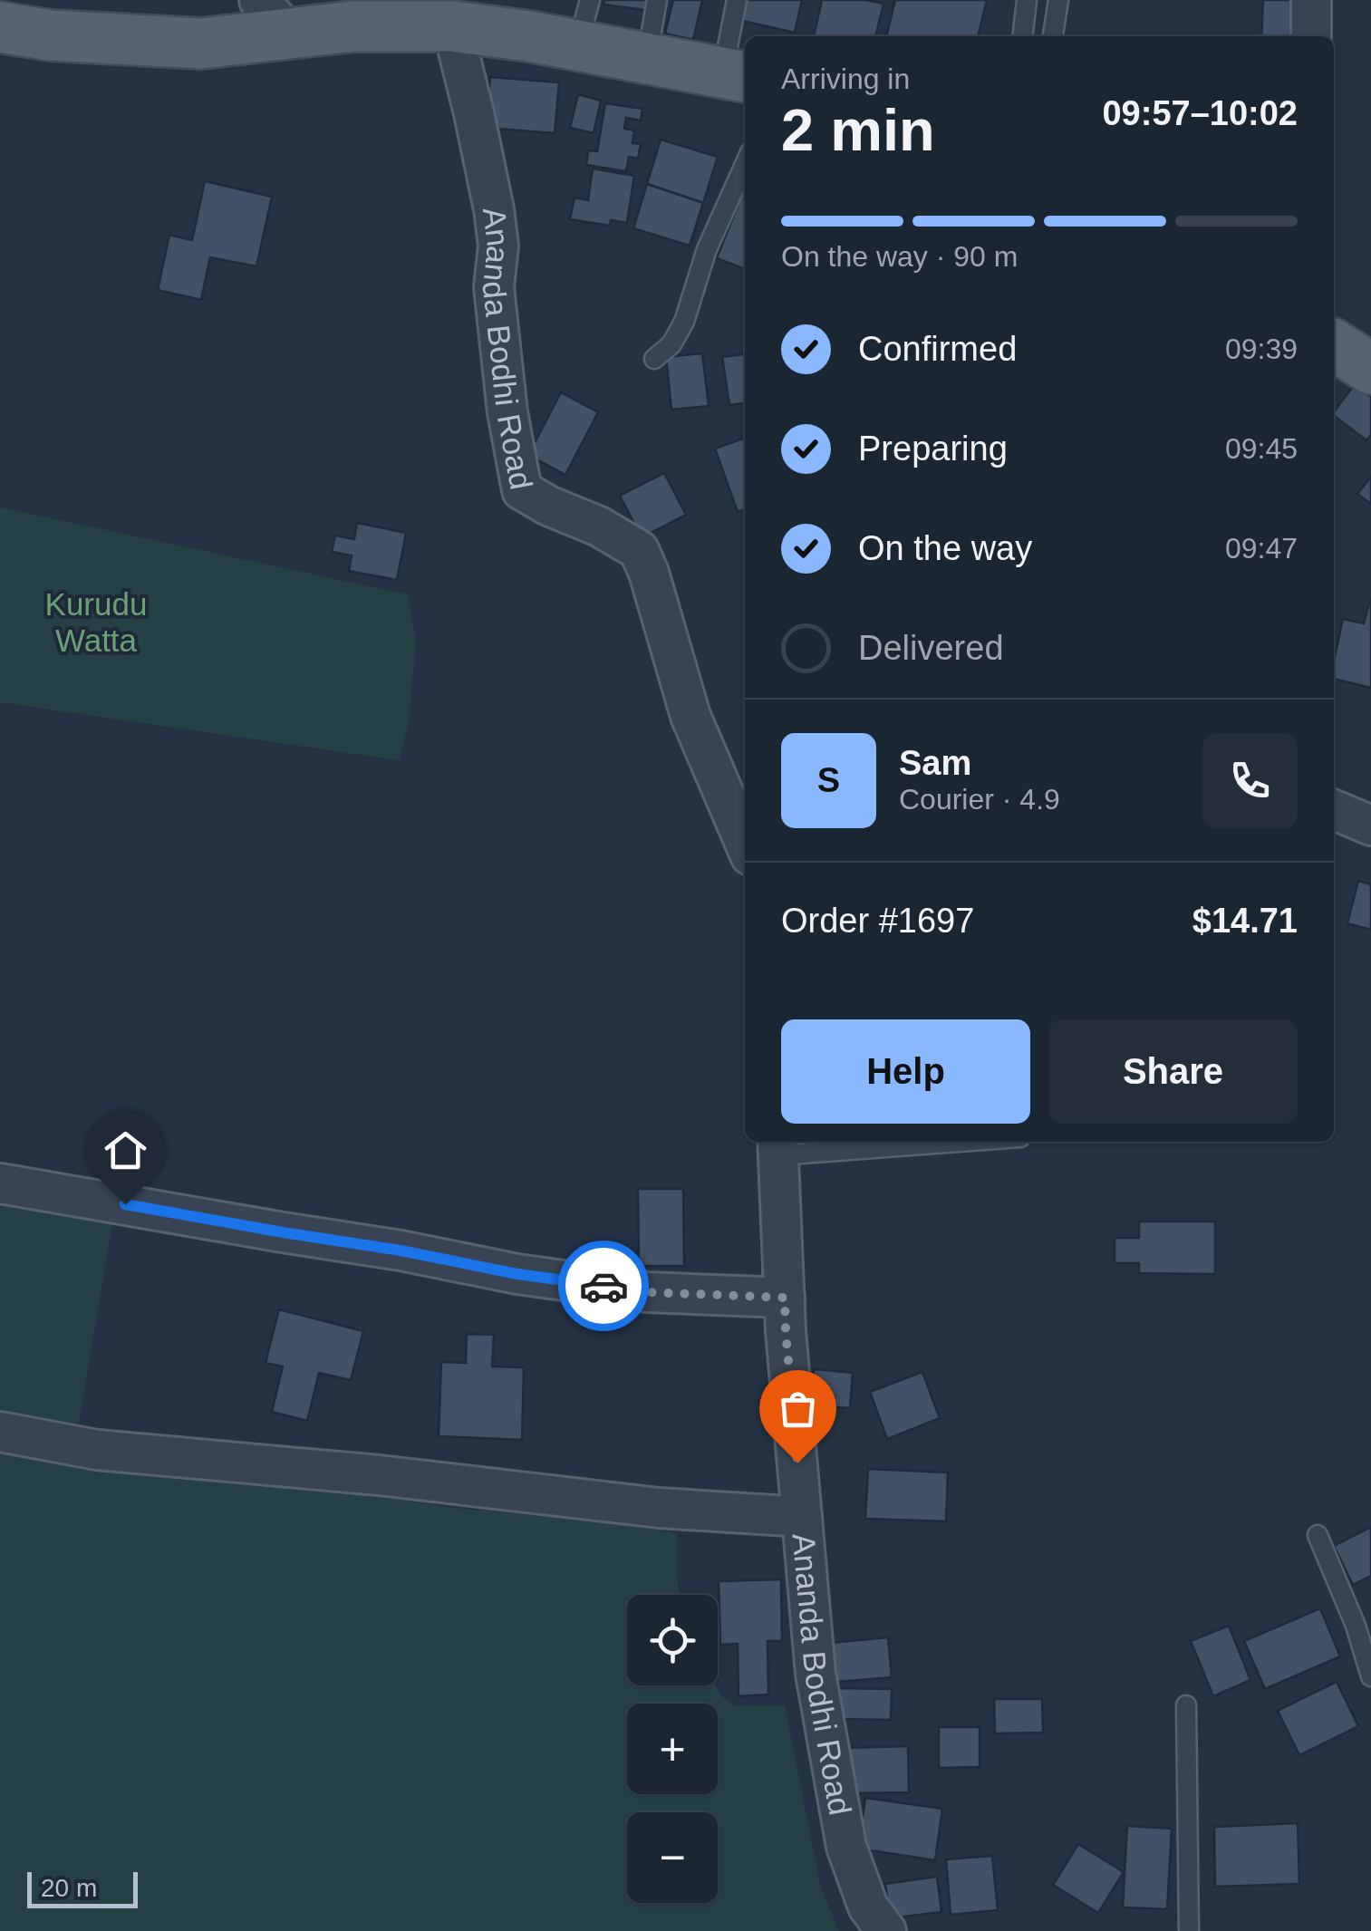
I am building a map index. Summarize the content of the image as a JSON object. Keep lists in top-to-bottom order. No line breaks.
{"streets":{"street":["Ananda Bodhi Road"]},"parks":["Kurudu Watta"],"scale_bar":"20 m","page":{"heading":["2 min","Arriving in","09:57–10:02"],"panel":["Sam","Courier · 4.9","Order #1697","$14.71"],"bar":"On the way · 90 m","list":[["Confirmed","09:39"],["Preparing","09:45"],["On the way","09:47"],"Delivered"],"round":"S","buttons":["Help","Share"],"map_buttons":["+","−"],"scale":"20 m"}}
